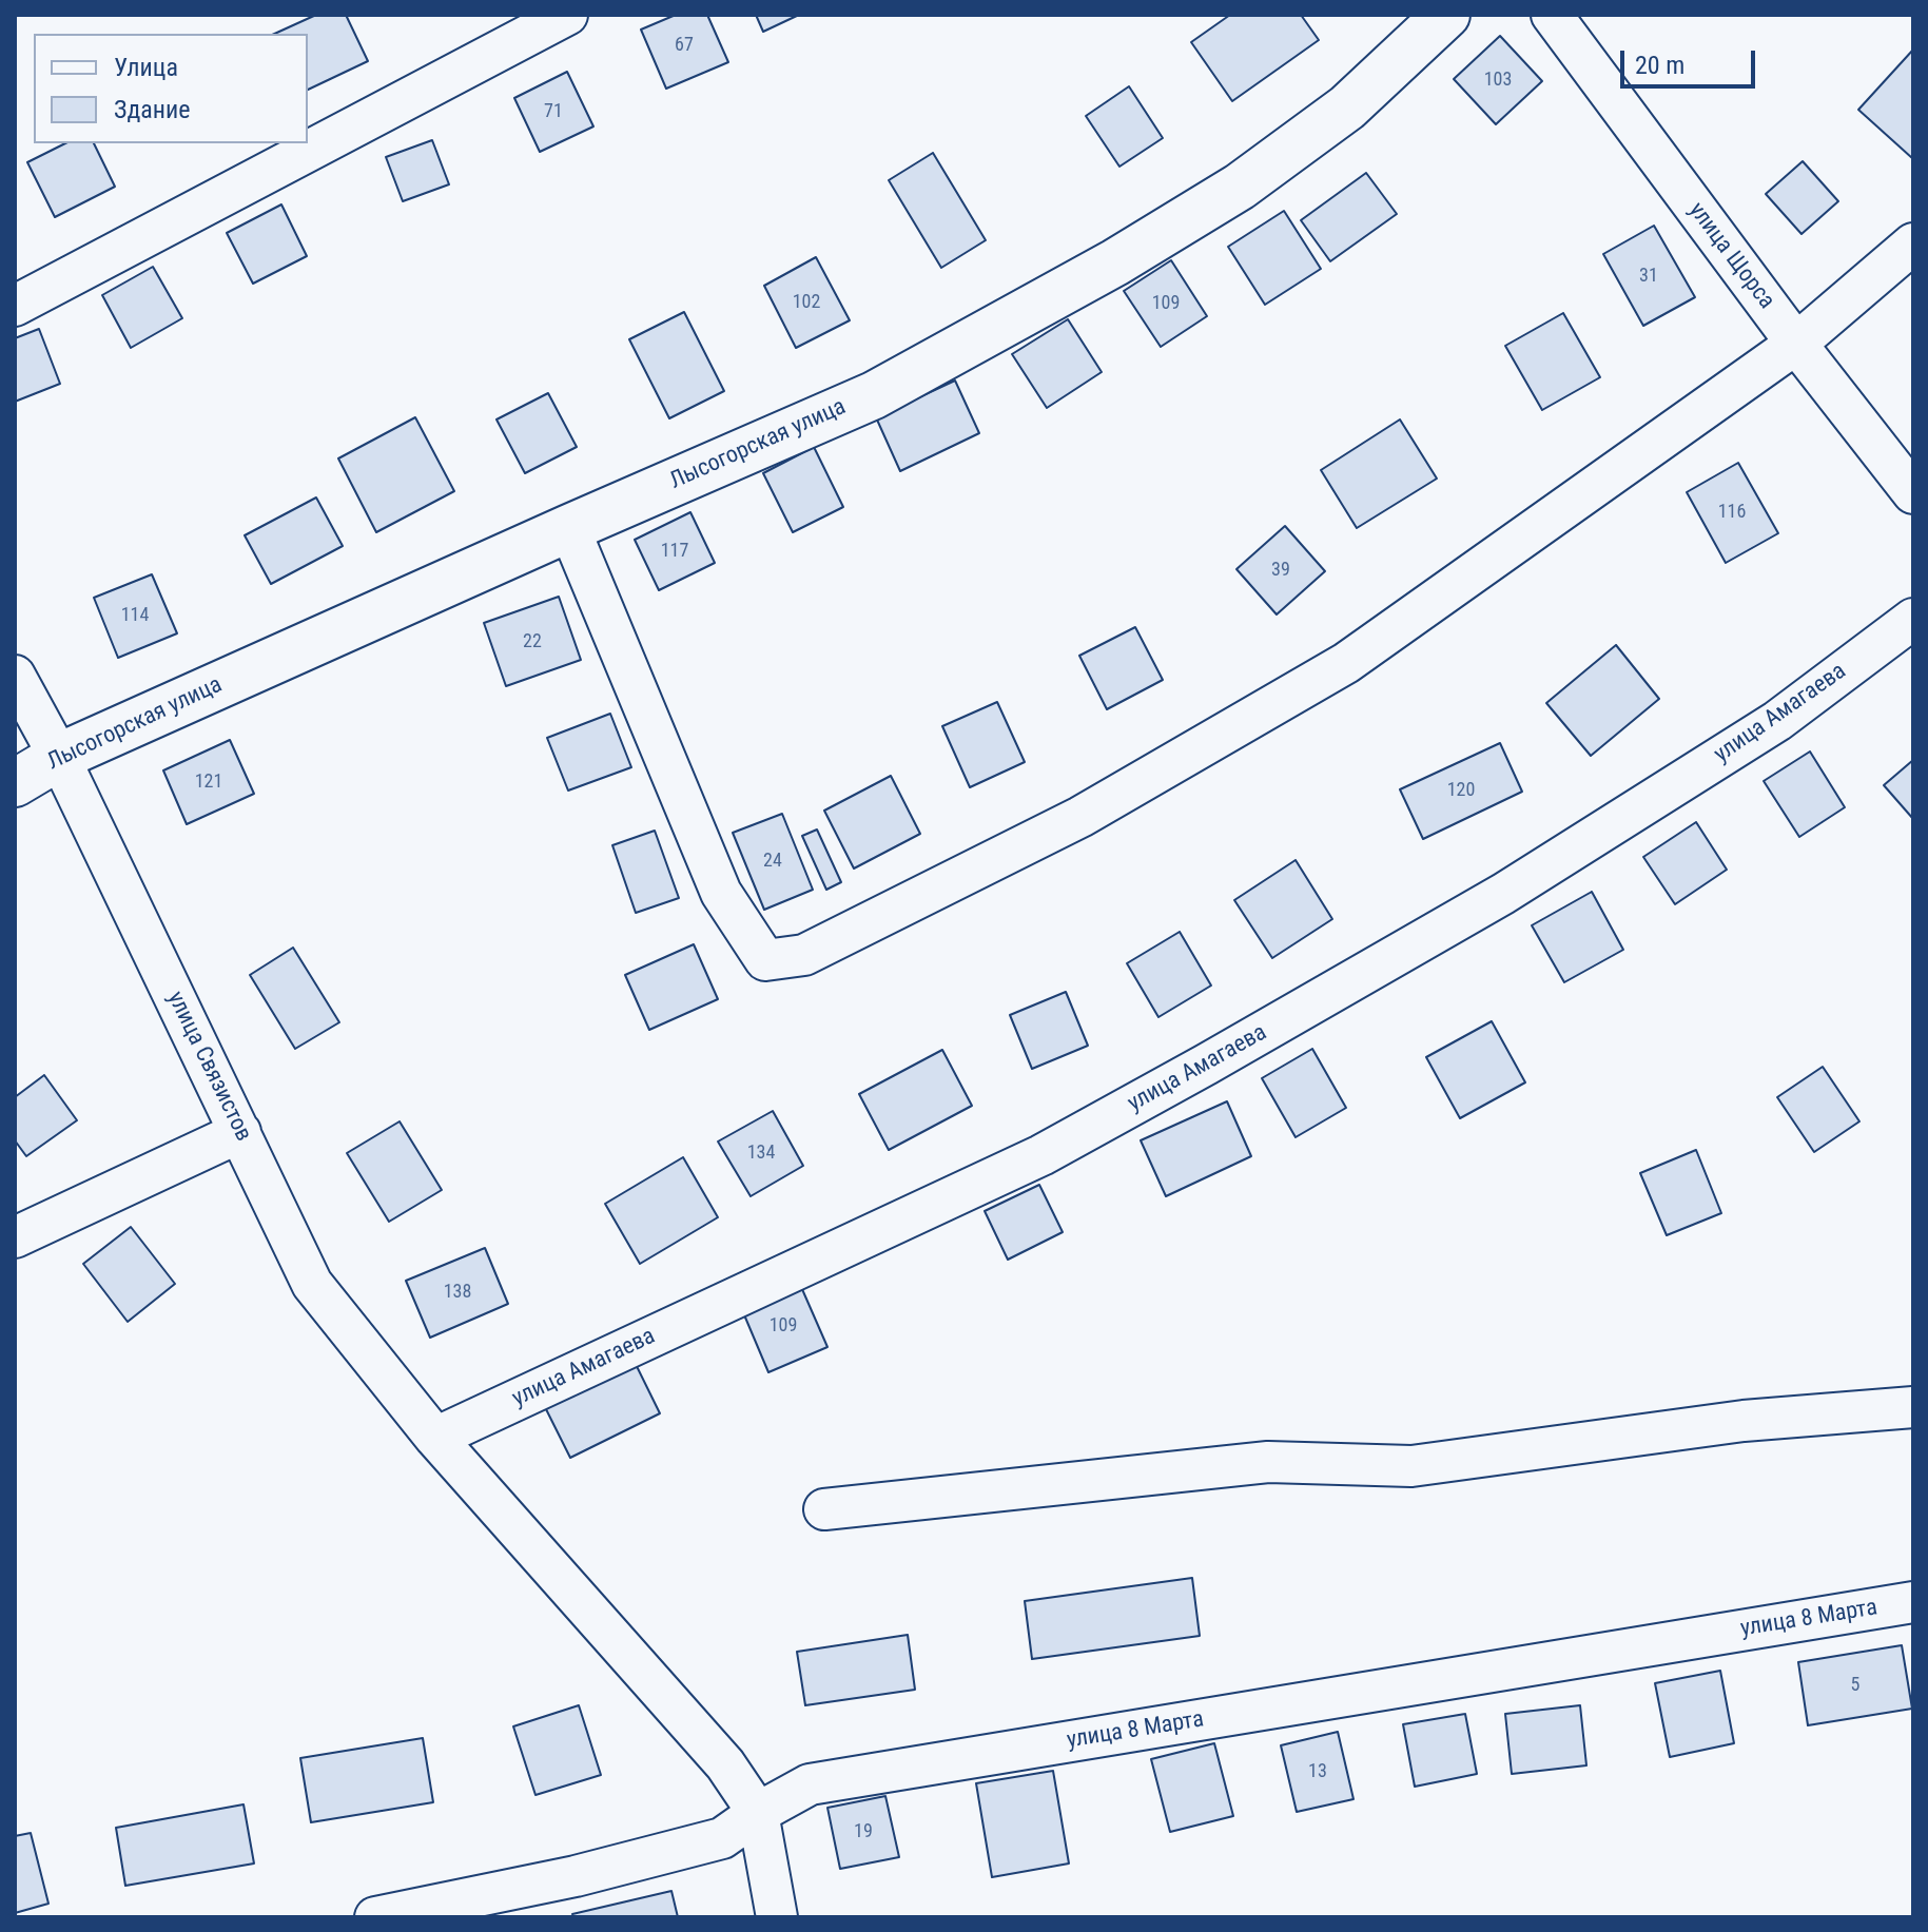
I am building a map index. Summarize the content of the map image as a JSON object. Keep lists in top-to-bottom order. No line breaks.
{"streets":{"street":["улица Щорса","Лысогорская улица","улица Амагаева","улица Связистов","улица 8 Марта"]},"crossings":[["Лысогорская улица","улица Связистов"],["улица Амагаева","улица Связистов"],["улица Связистов","улица 8 Марта"]],"house_numbers":["67","103","71","31","102","109","116","117","39","114","22","121","120","24","134","138","109","5","13","19"],"legend":["Улица","Здание"],"scale_bar":"20 m"}
